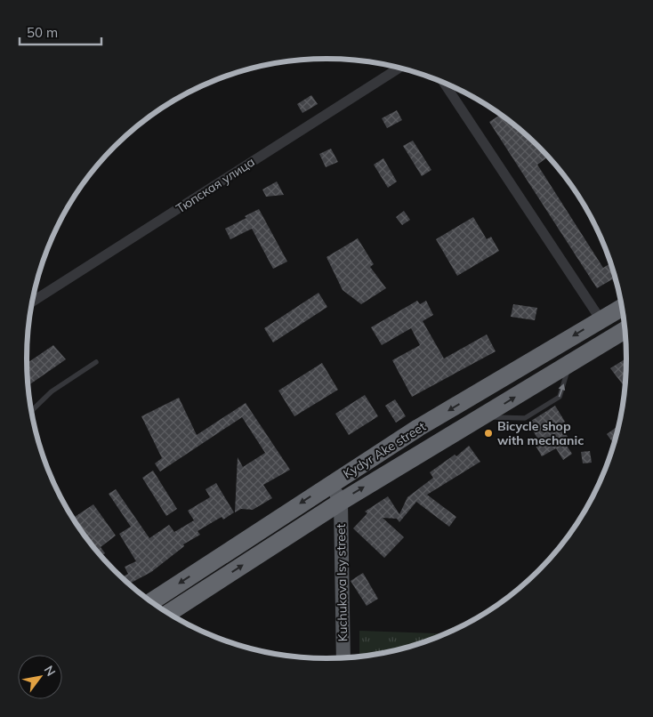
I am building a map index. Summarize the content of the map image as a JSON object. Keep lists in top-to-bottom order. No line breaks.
{"streets":{"highway":["Kydyr Ake street"],"main road":["Kuchukova Isy street"],"street":["Тюпская улица"]},"crossings":[["Kydyr Ake street","Kuchukova Isy street"]],"places":["Bicycle shop with mechanic"],"scale_bar":"50 m","north":"top right"}
